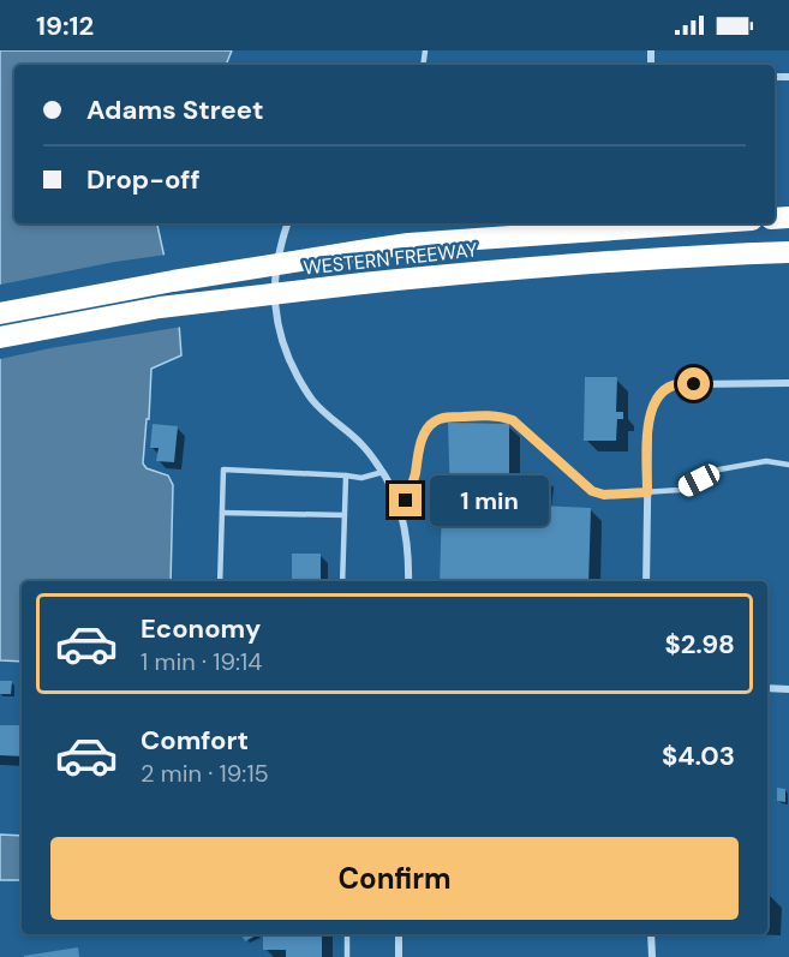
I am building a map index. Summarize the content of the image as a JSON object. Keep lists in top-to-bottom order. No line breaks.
{"streets":{"highway":["WESTERN FREEWAY"]},"page":{"status":"19:12","banner":["Adams Street","Drop-off"],"bubble":"1 min","list":[{"name":"Economy","note":"1 min · 19:14","value":"$2.98"},{"name":"Comfort","note":"2 min · 19:15","value":"$4.03"}],"buttons":"Confirm"}}
